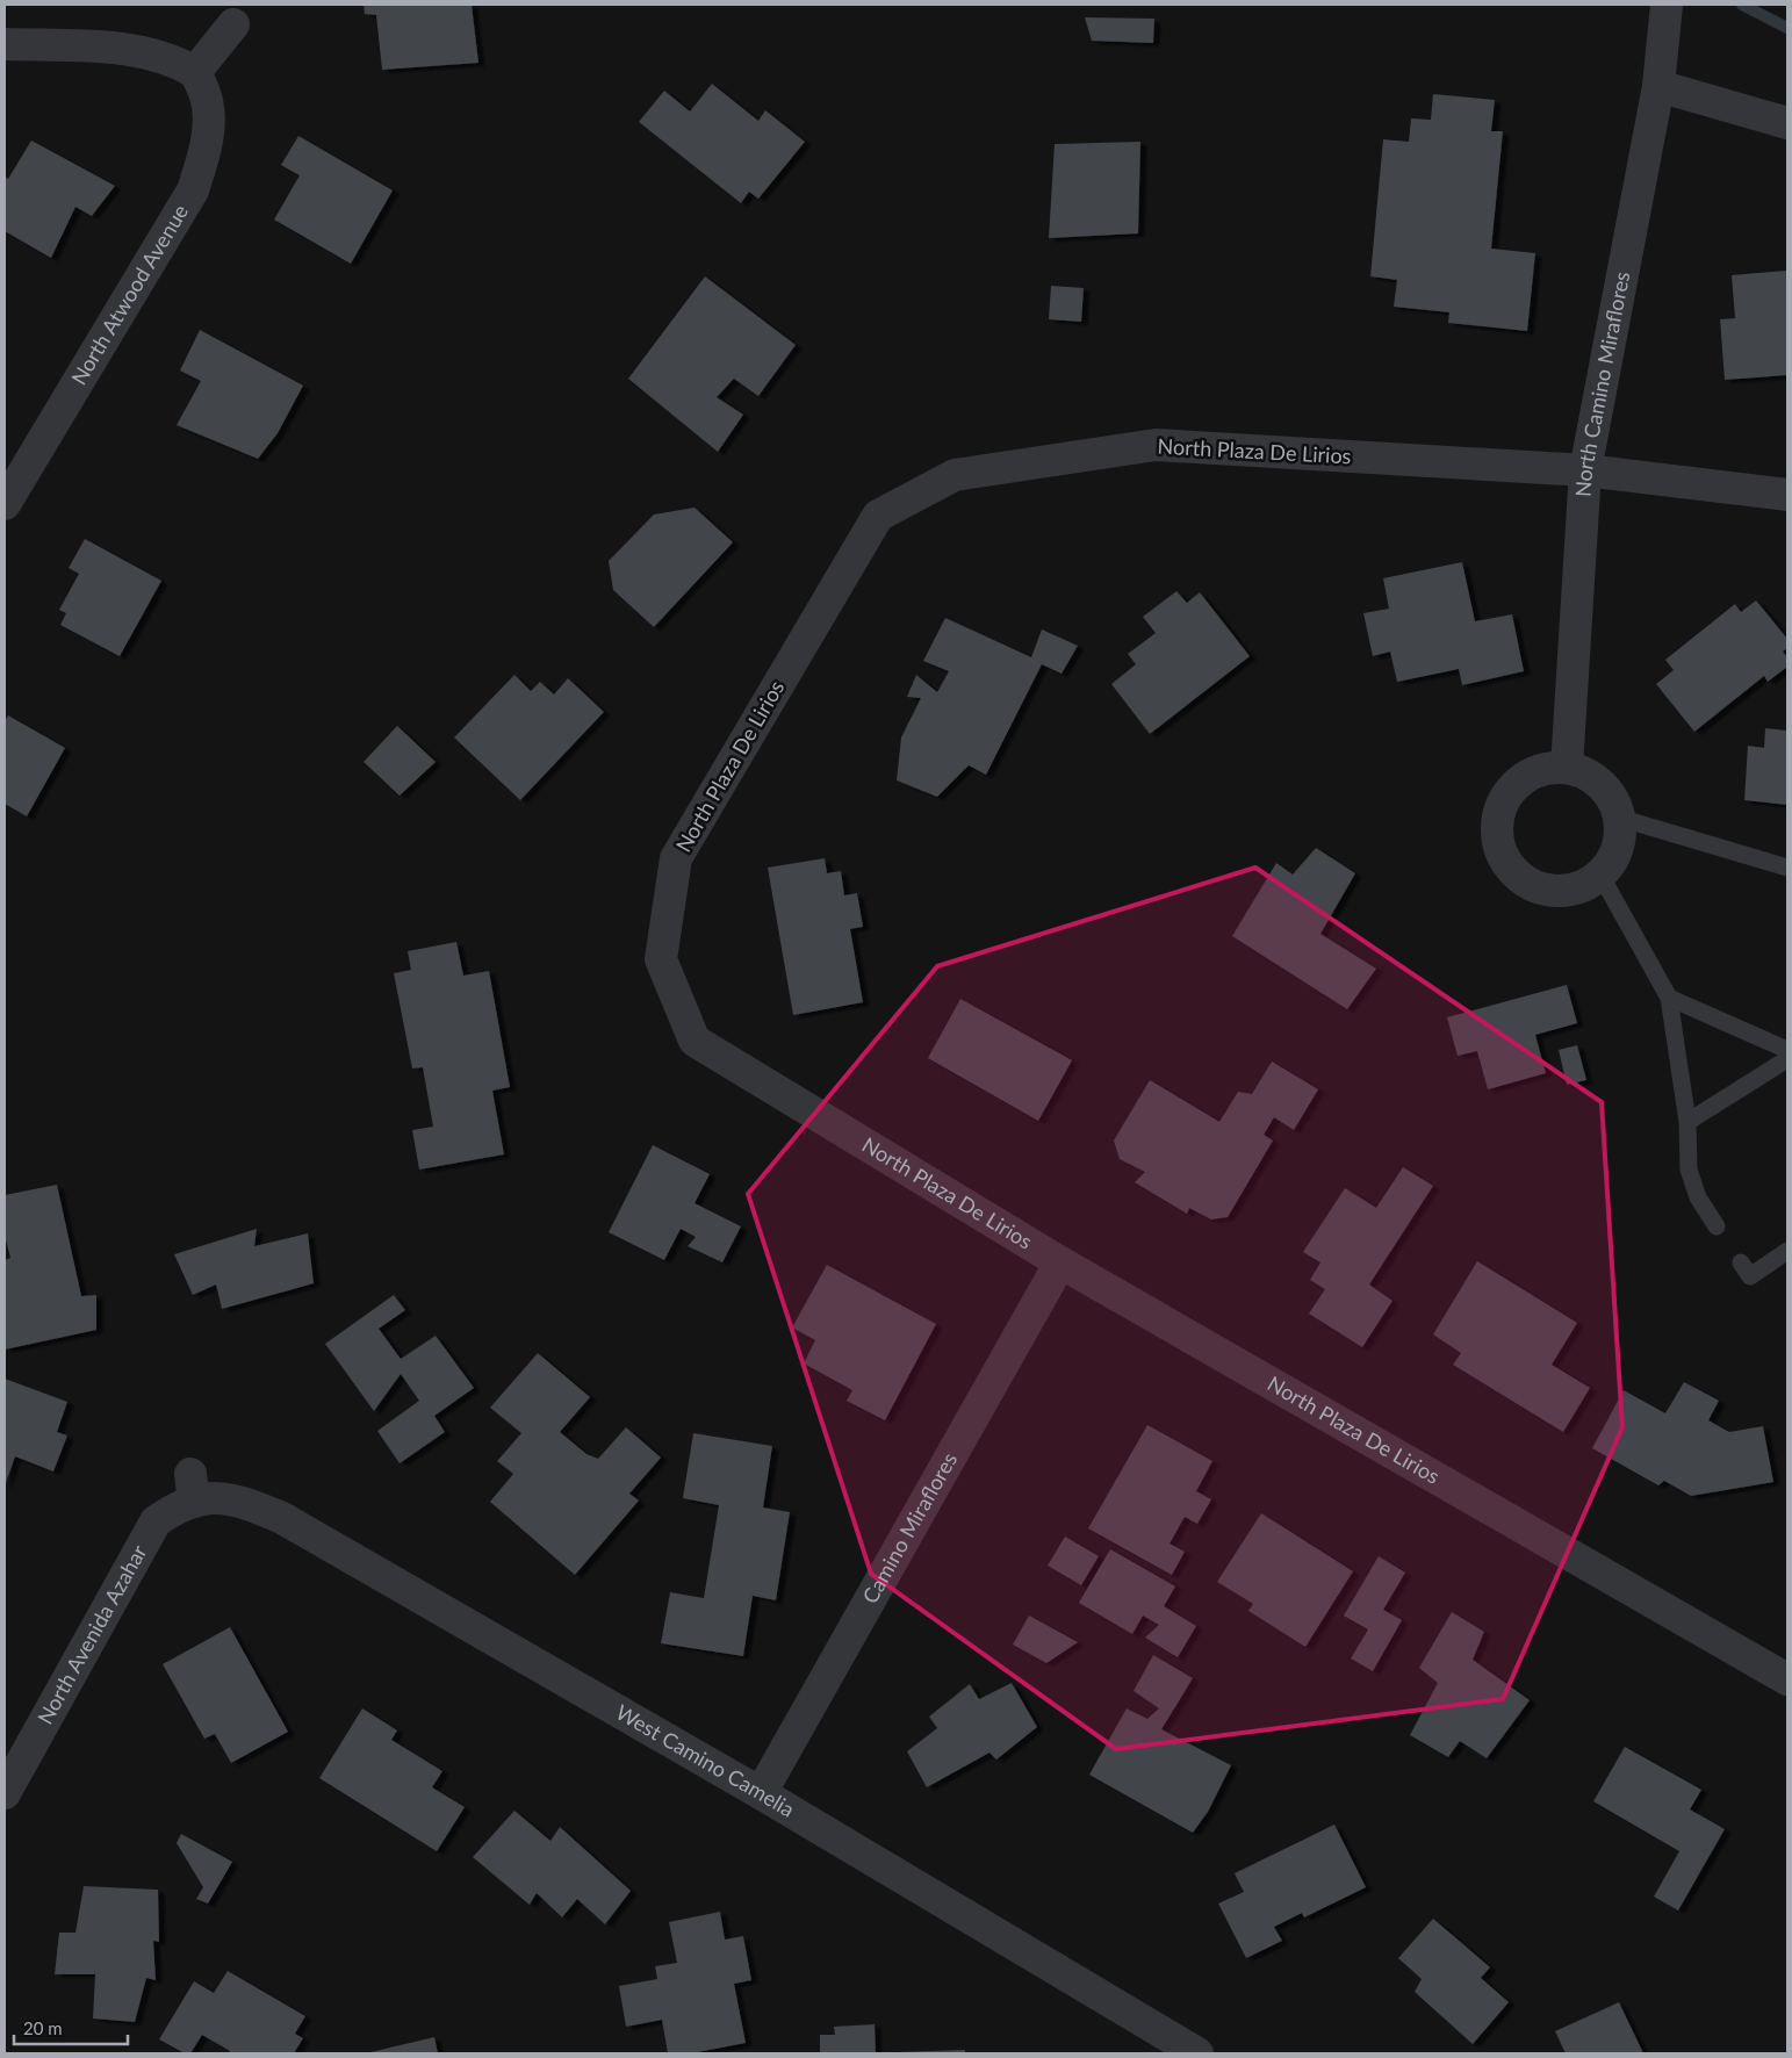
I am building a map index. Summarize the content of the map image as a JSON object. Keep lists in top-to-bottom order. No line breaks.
{"streets":{"street":["North Atwood Avenue","North Camino Miraflores","North Plaza De Lirios","Camino Miraflores","North Avenida Azahar","West Camino Camelia"]},"crossings":[["North Camino Miraflores","North Plaza De Lirios"],["North Plaza De Lirios","Camino Miraflores"],["Camino Miraflores","West Camino Camelia"],["North Avenida Azahar","West Camino Camelia"]],"scale_bar":"20 m"}
